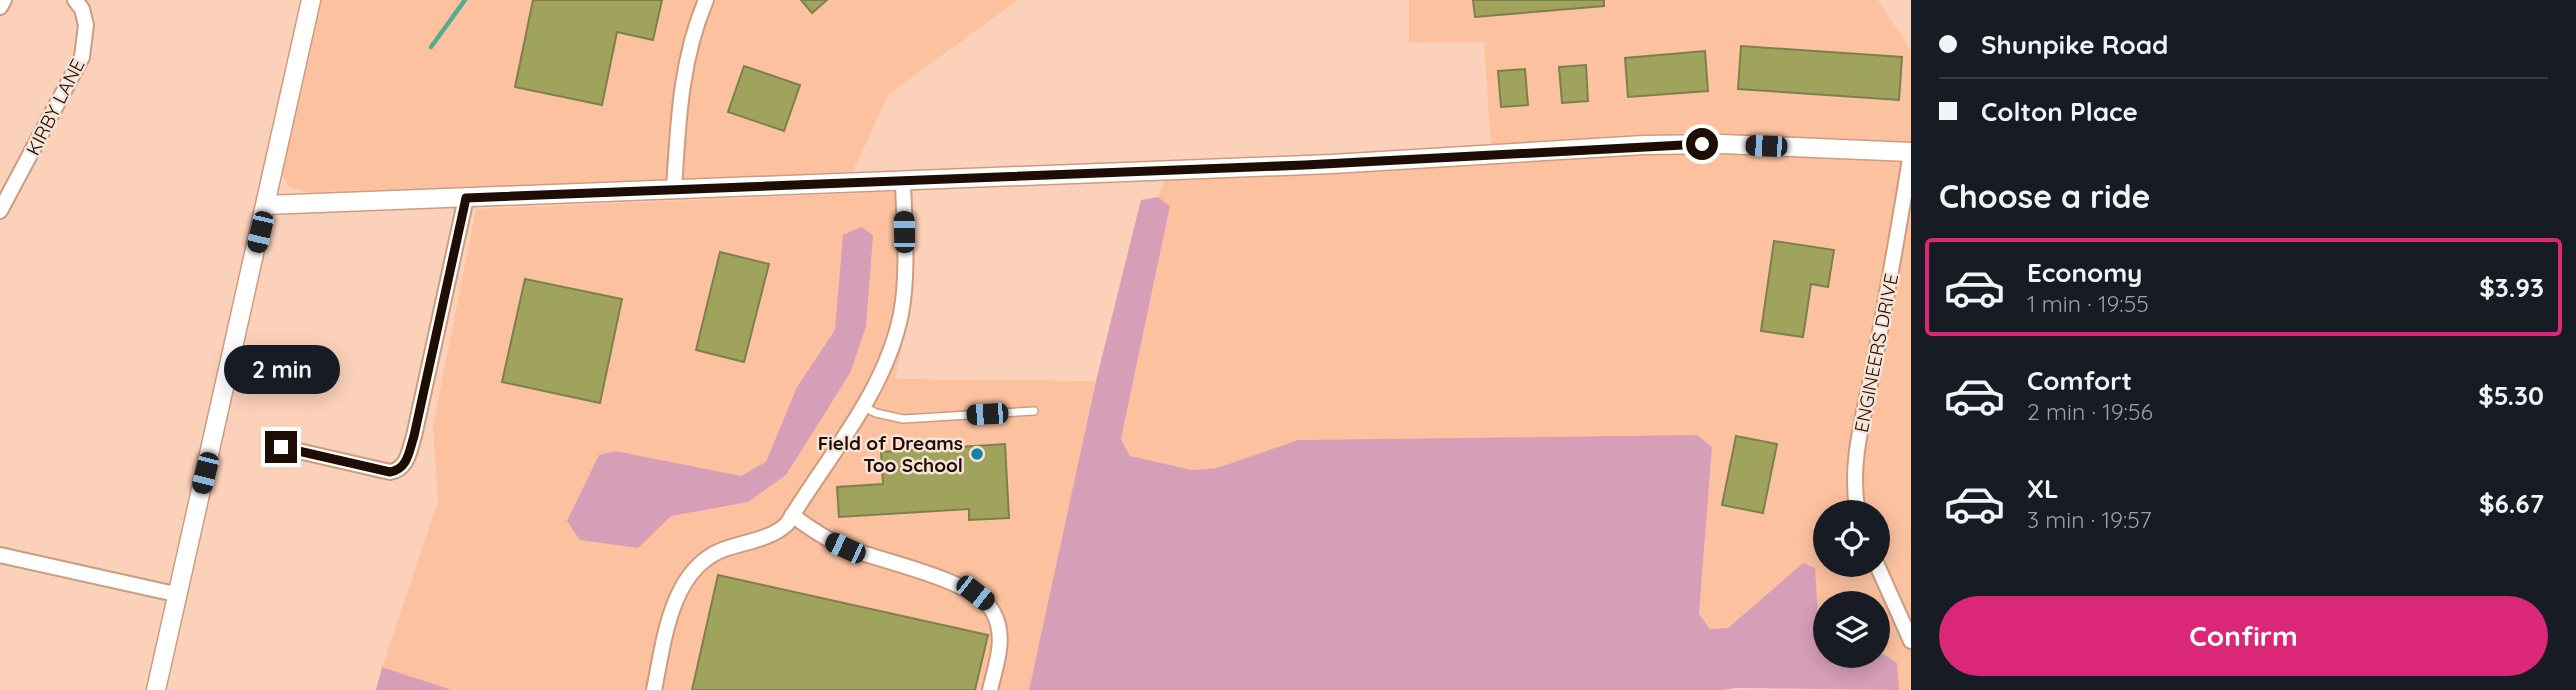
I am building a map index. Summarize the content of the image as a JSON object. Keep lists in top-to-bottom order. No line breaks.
{"streets":{"street":["KIRBY LANE","ENGINEERS DRIVE"]},"places":["Field of Dreams Too School"],"page":{"banner":["Shunpike Road","Colton Place"],"heading":"Choose a ride","list":[{"name":"Economy","note":"1 min · 19:55","value":"$3.93"},{"name":"Comfort","note":"2 min · 19:56","value":"$5.30"},{"name":"XL","note":"3 min · 19:57","value":"$6.67"}],"bubble":"2 min","buttons":"Confirm"}}
